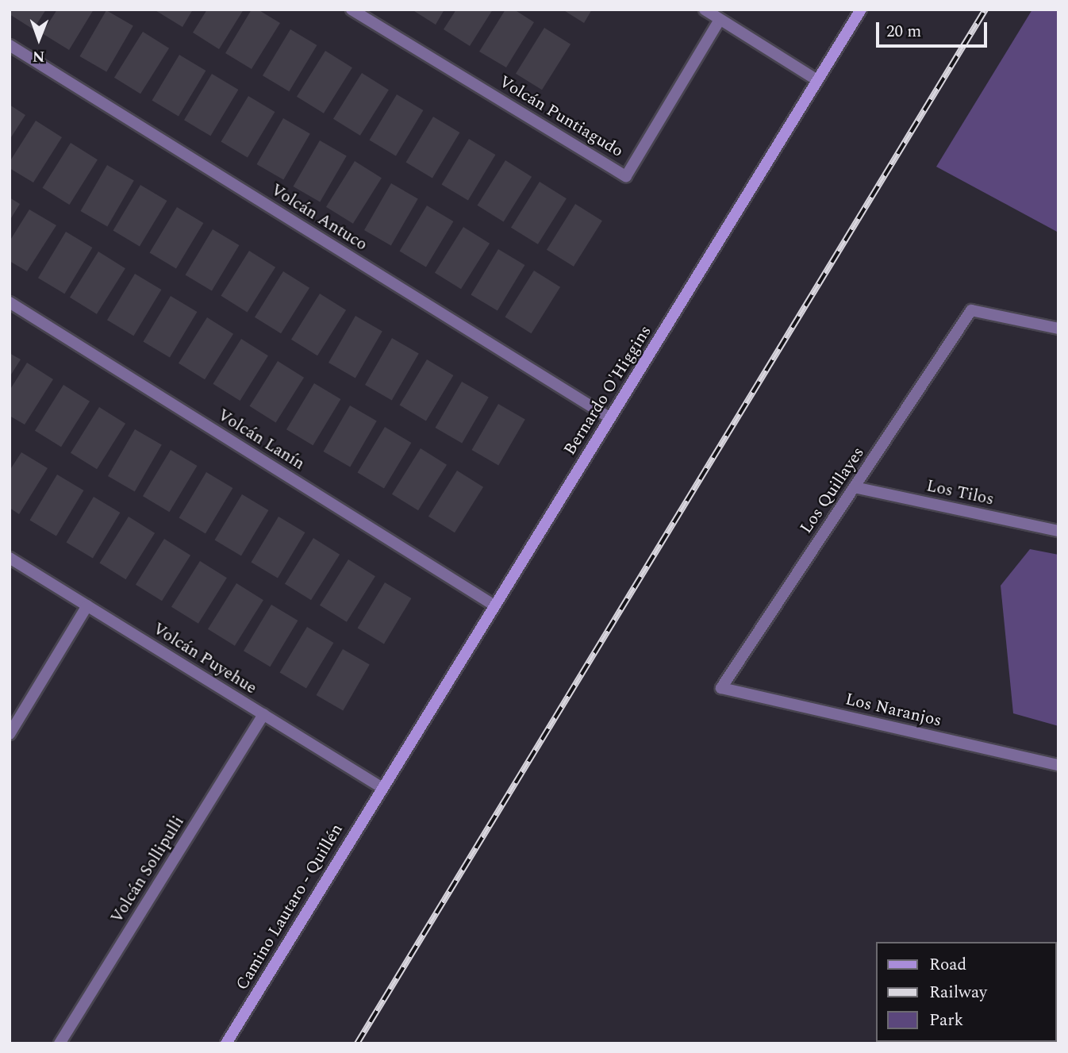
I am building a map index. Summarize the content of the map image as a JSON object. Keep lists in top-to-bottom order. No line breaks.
{"streets":{"main road":["Bernardo O'Higgins","Camino Lautaro - Quillén"],"street":["Volcán Puntiagudo","Volcán Antuco","Volcán Lanín","Los Quillayes","Los Tilos","Volcán Puyehue","Los Naranjos","Volcán Sollipulli"]},"crossings":[["Volcán Antuco","Bernardo O'Higgins"],["Bernardo O'Higgins","Volcán Lanín"],["Bernardo O'Higgins","Volcán Puyehue"],["Bernardo O'Higgins","Camino Lautaro - Quillén"],["Los Quillayes","Los Tilos"],["Los Quillayes","Los Naranjos"],["Volcán Puyehue","Volcán Sollipulli"],["Volcán Puyehue","Camino Lautaro - Quillén"]],"legend":["Road","Railway","Park"],"scale_bar":"20 m","north":"bottom"}
